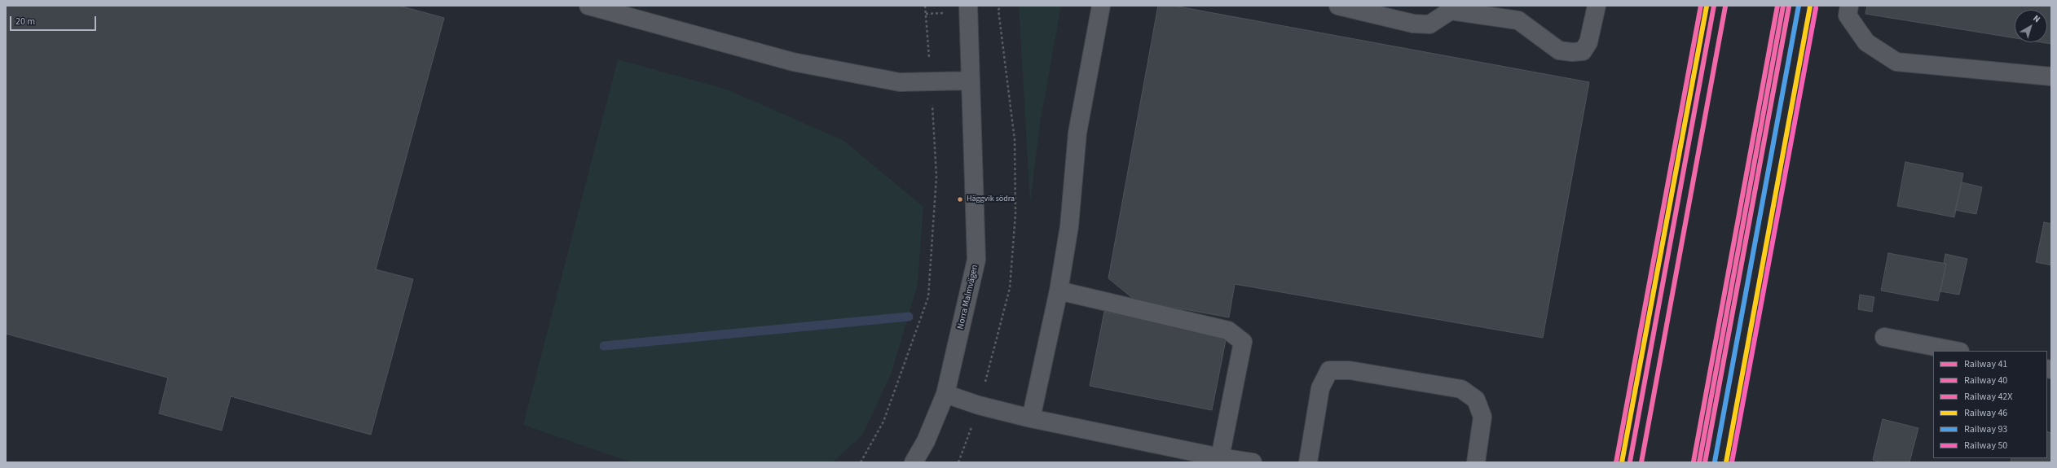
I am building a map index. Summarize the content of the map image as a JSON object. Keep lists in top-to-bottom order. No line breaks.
{"streets":{"street":["Norra Malmvägen"]},"places":["Häggvik södra"],"lines":["rail line 41","rail line 42X","rail line 93","rail line 40","rail line 46","rail line 50"],"legend":["Railway 41","Railway 40","Railway 42X","Railway 46","Railway 93","Railway 50"],"scale_bar":"20 m","north":"top right"}
